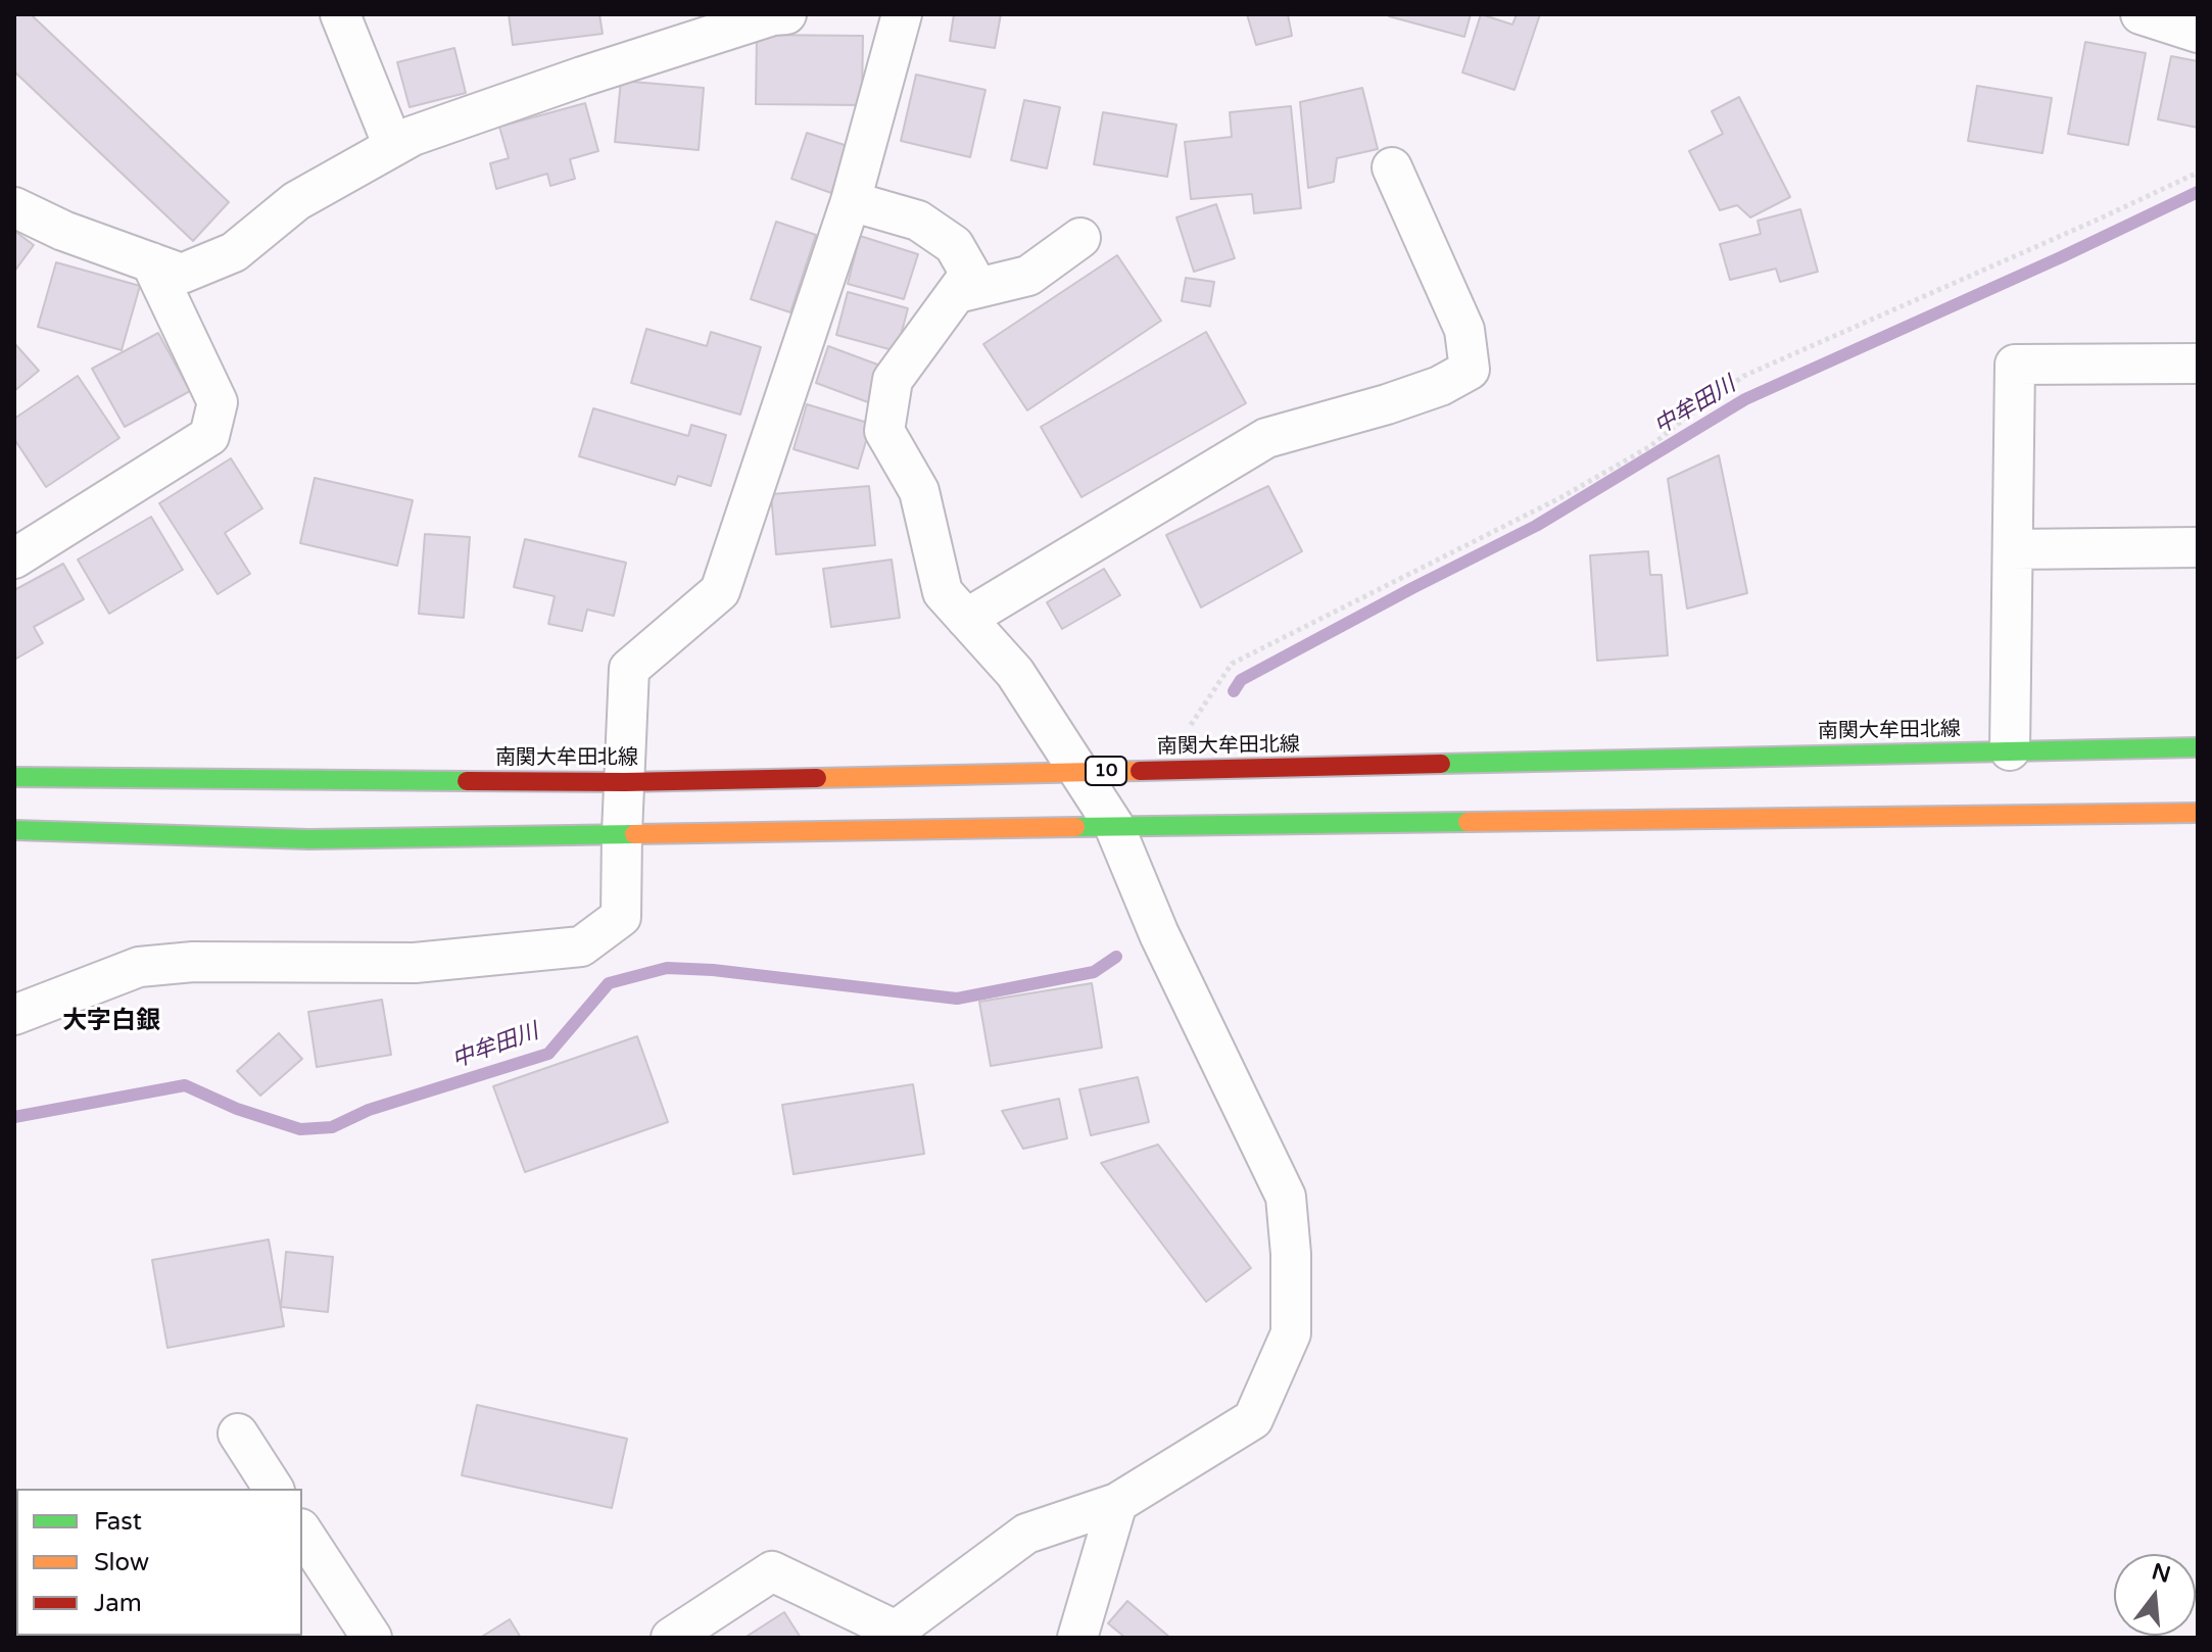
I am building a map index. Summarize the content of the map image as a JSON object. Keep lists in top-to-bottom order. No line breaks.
{"streets":{"main road":["南関大牟田北線","10"]},"districts":["大字白銀"],"water":["中牟田川"],"legend":["Fast","Slow","Jam"],"north":"top"}
